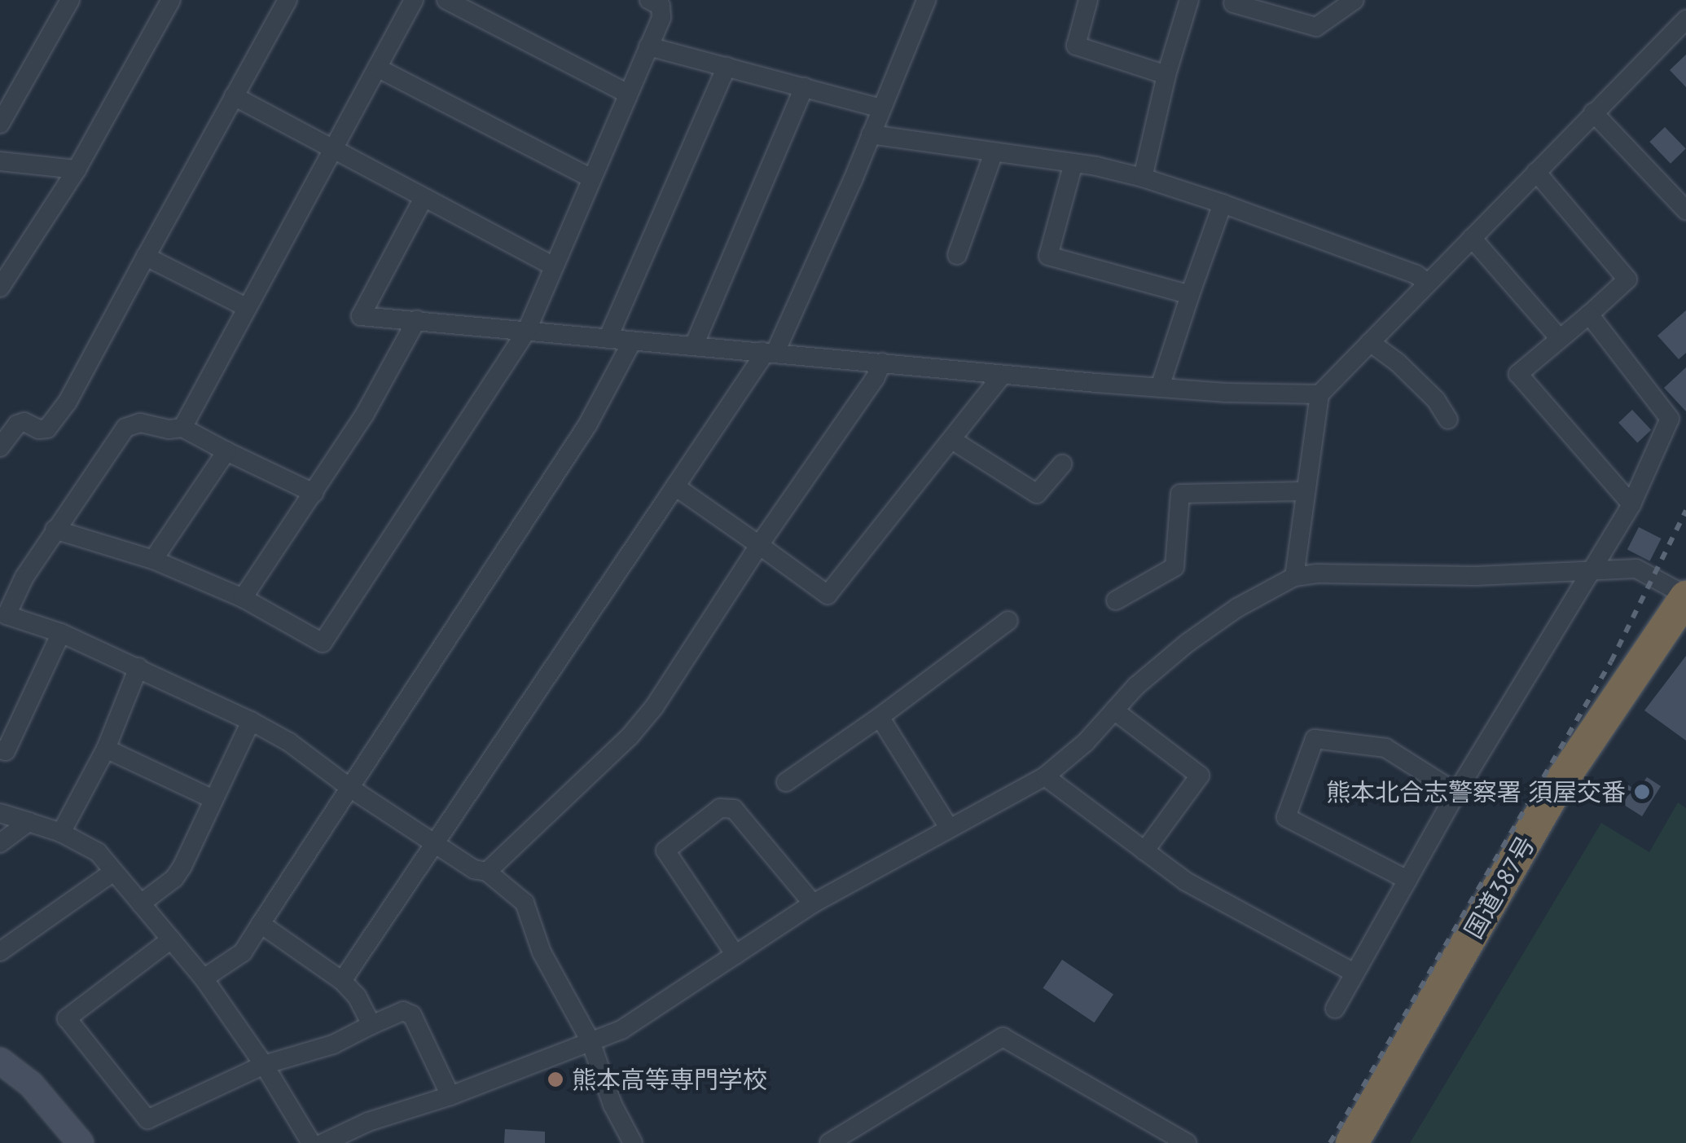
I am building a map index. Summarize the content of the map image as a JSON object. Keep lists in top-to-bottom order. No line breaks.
{"streets":{"highway":["国道387号"]},"places":["熊本北合志警察署 須屋交番","熊本高等専門学校"]}
